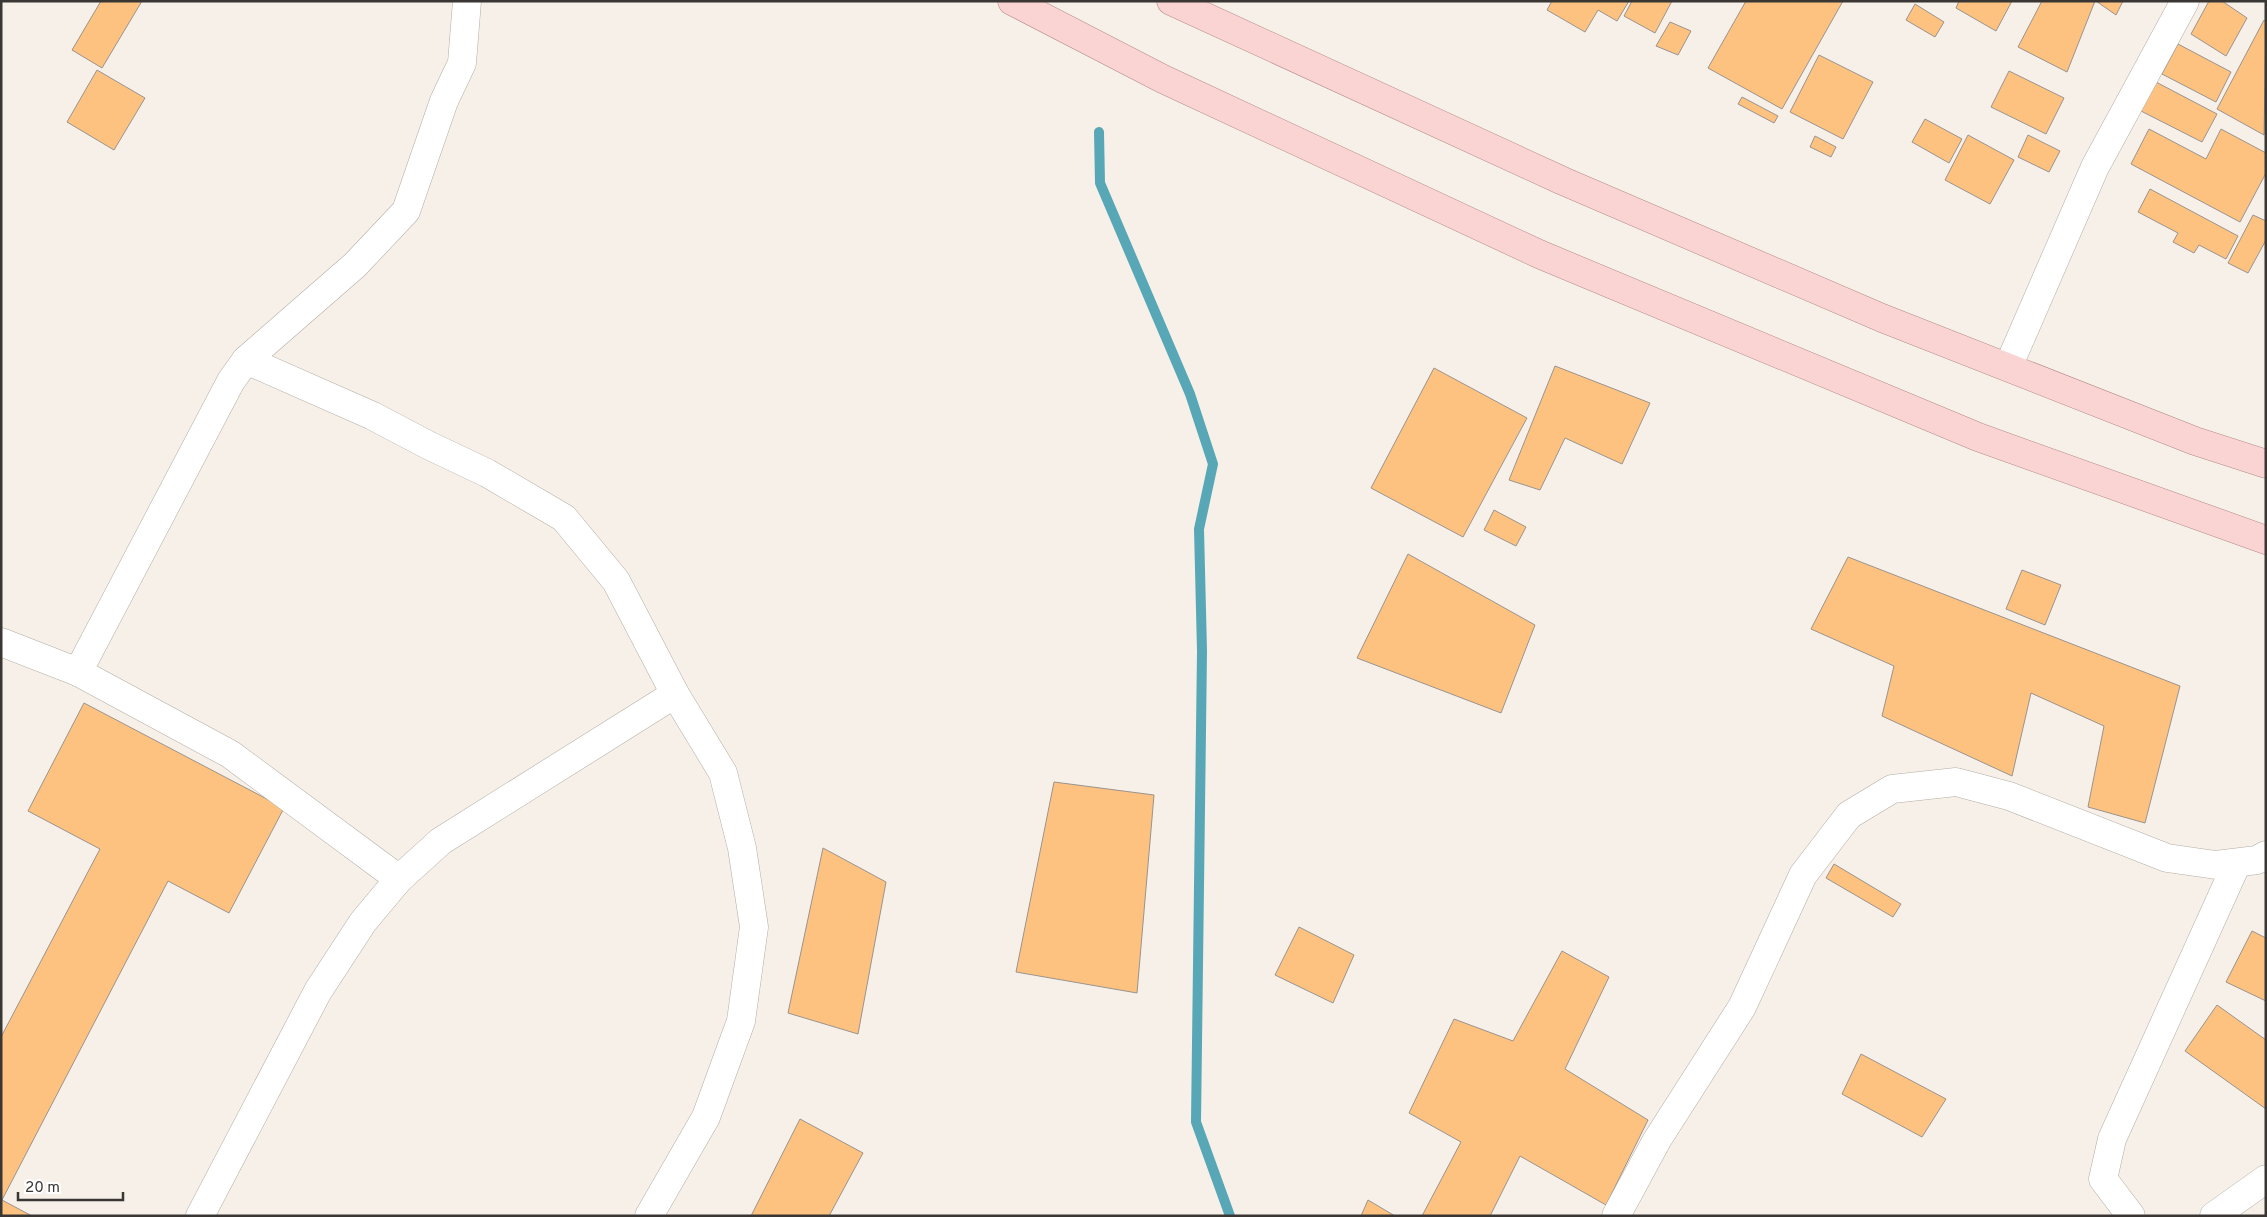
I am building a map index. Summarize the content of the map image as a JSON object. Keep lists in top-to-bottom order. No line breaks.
{"scale_bar":"20 m"}
